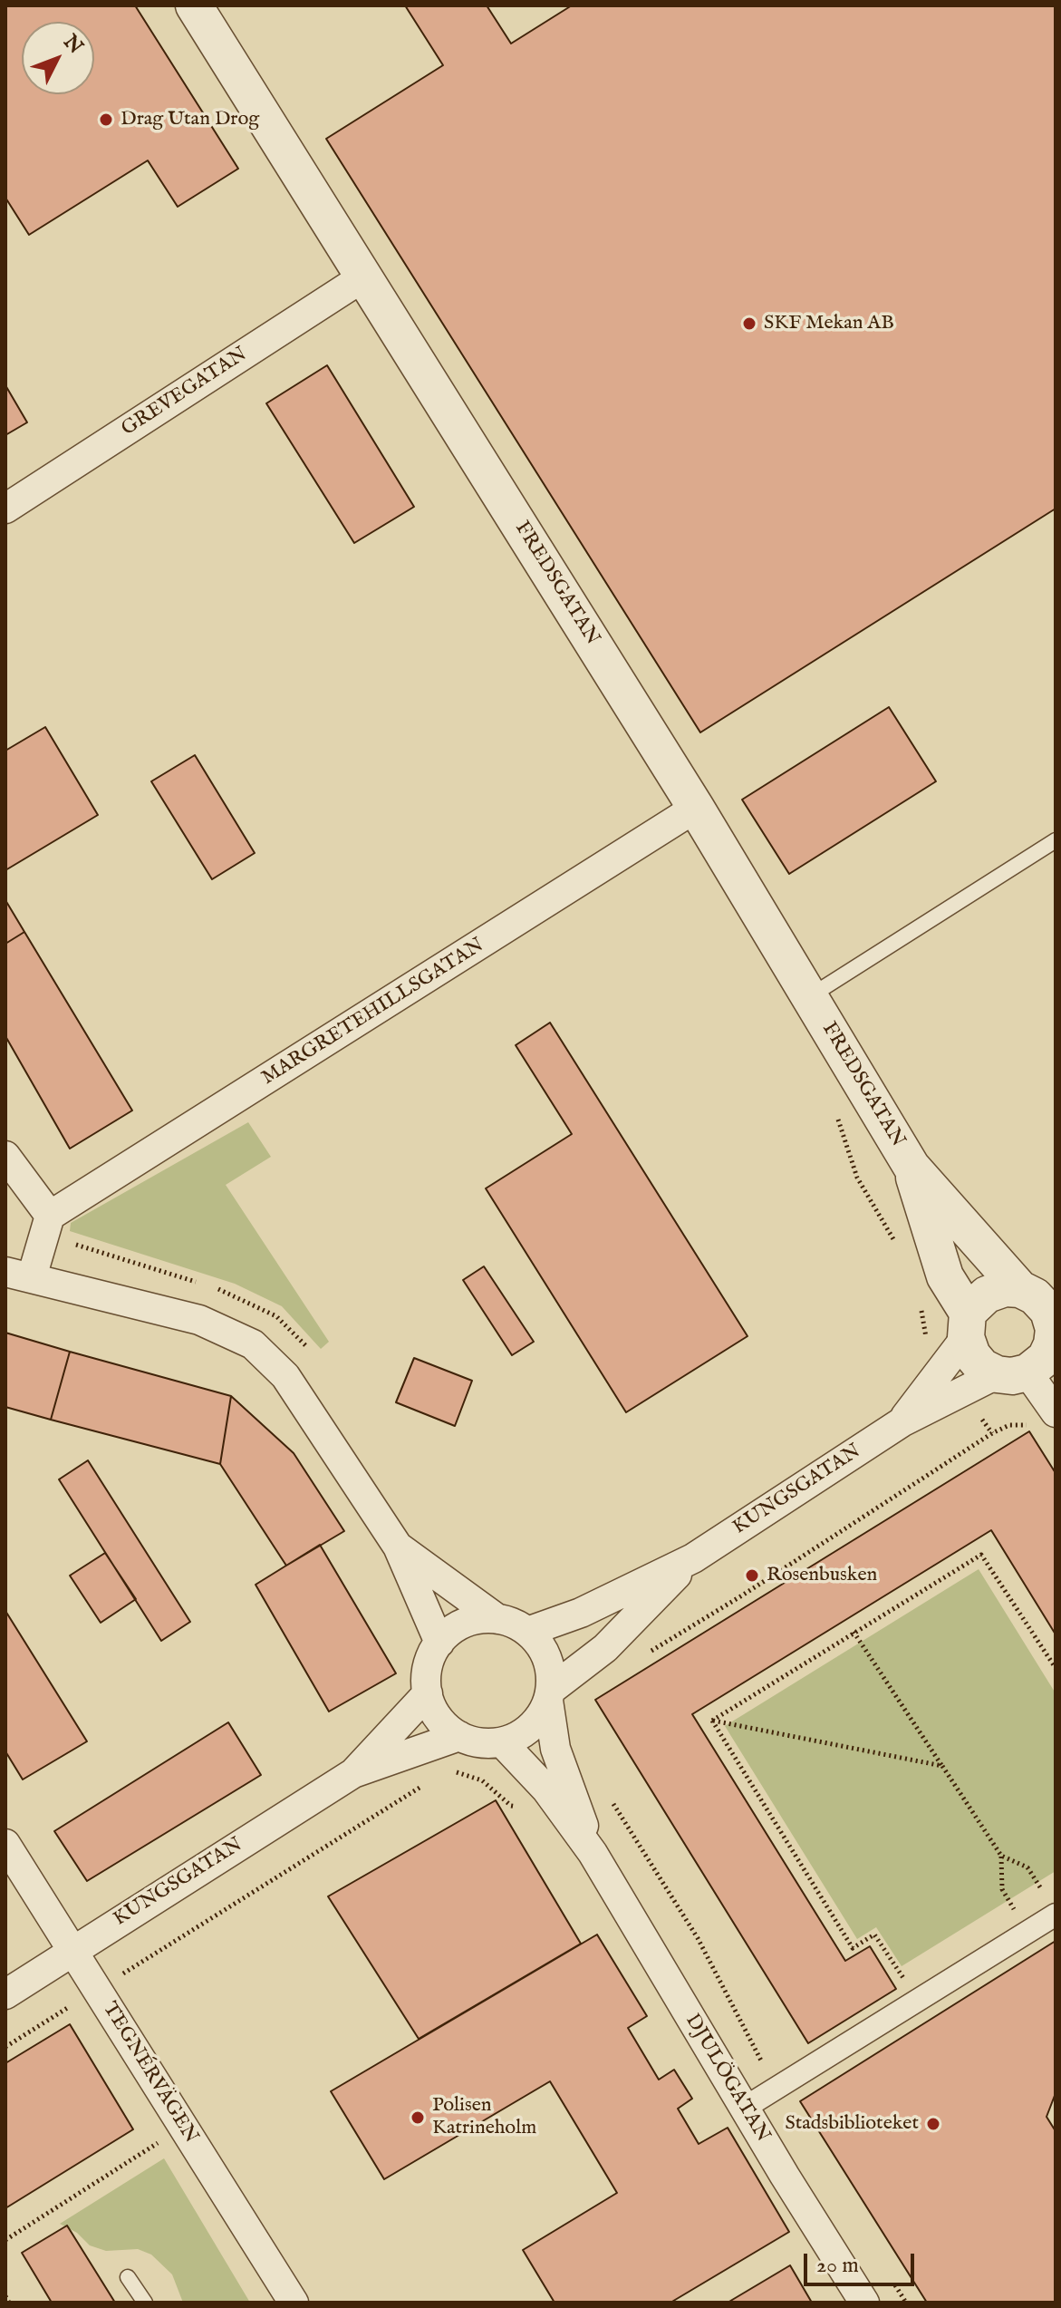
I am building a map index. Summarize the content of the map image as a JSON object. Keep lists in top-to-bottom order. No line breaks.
{"streets":{"street":["GREVEGATAN","FREDSGATAN","MARGRETEHILLSGATAN","KUNGSGATAN","TEGNÉRVÄGEN","DJULÖGATAN"]},"crossings":[["GREVEGATAN","FREDSGATAN"],["FREDSGATAN","MARGRETEHILLSGATAN"],["FREDSGATAN","KUNGSGATAN"],["KUNGSGATAN","TEGNÉRVÄGEN"],["KUNGSGATAN","DJULÖGATAN"]],"places":["Drag Utan Drog","SKF Mekan AB","Rosenbusken","Polisen Katrineholm","Stadsbiblioteket"],"scale_bar":"20 m","north":"top right"}
